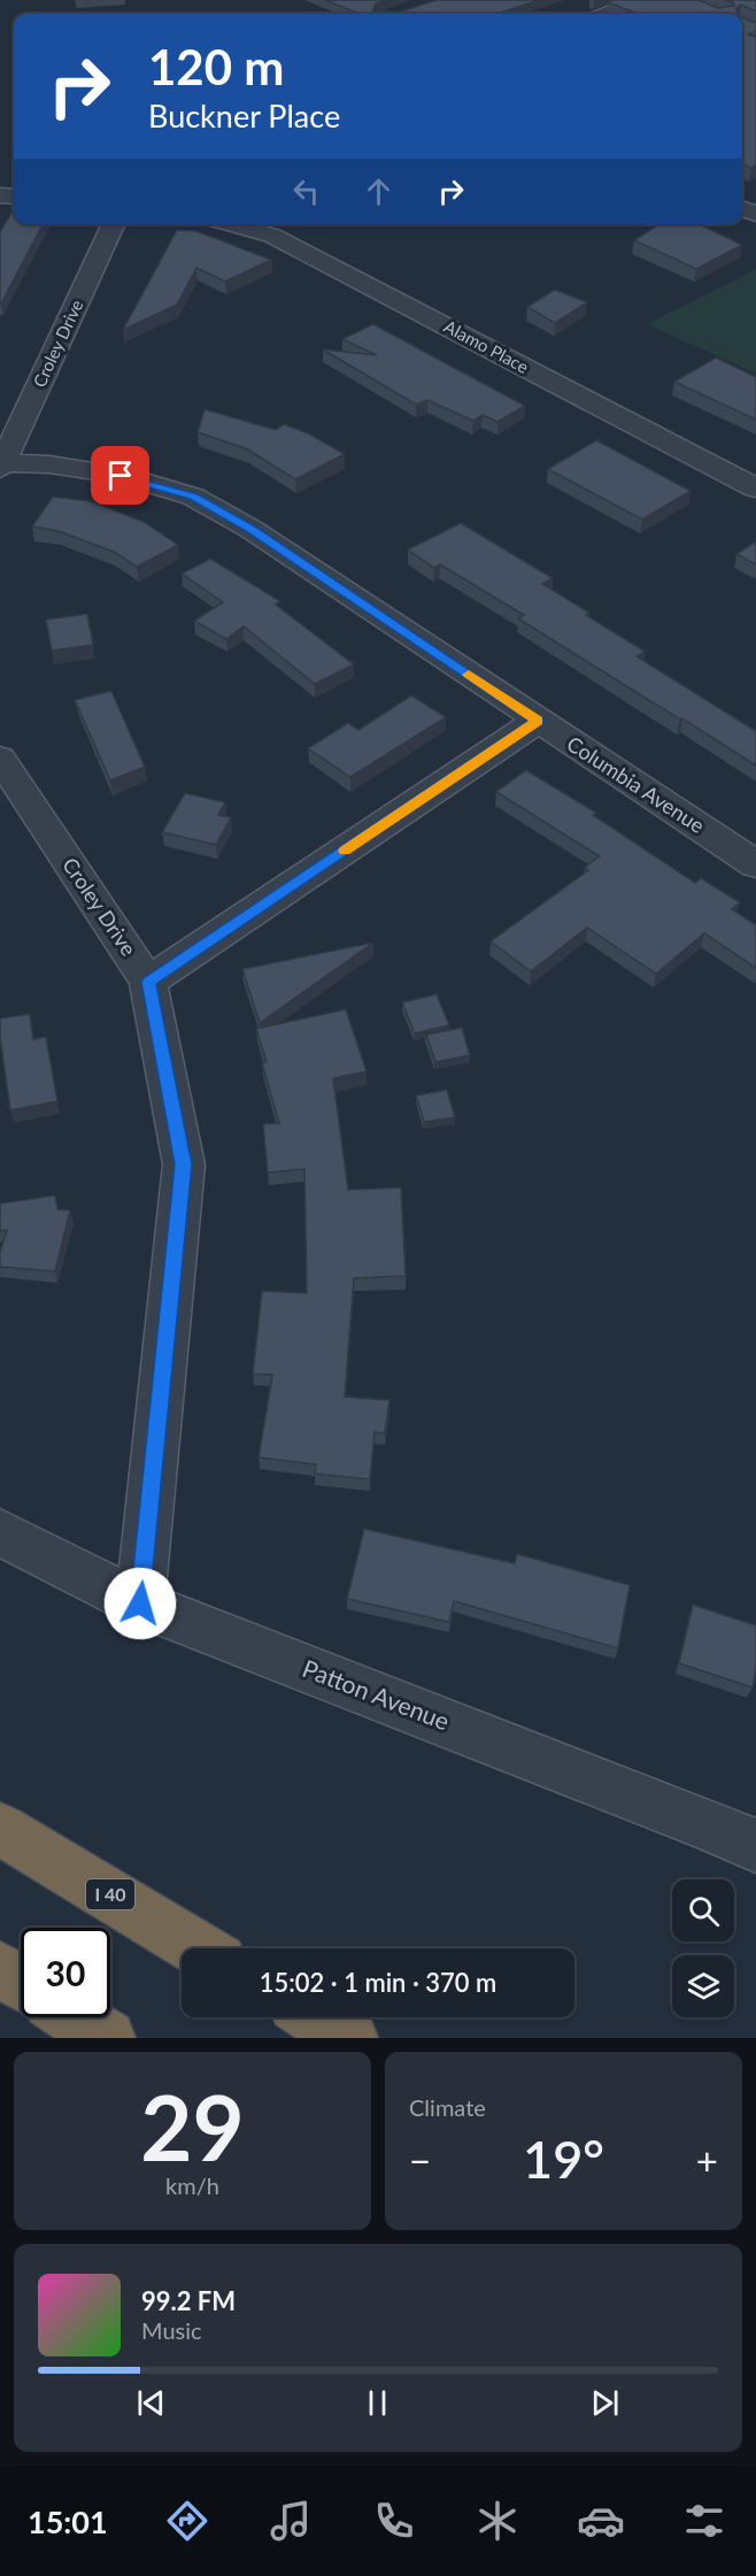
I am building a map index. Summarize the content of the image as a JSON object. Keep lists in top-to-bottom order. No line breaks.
{"streets":{"highway":["I 40"],"street":["Croley Drive","Alamo Place","Columbia Avenue","Patton Avenue"]},"crossings":[["Croley Drive","Columbia Avenue"],["Croley Drive","Patton Avenue"]],"page":{"turn":["120 m","Buckner Place"],"limit":"30","trip":"15:02 · 1 min · 370 m","tile":[["29","km/h"],"Climate"],"heat":["−","19°","+"],"song":["99.2 FM","Music"],"tabs":"15:01"}}
